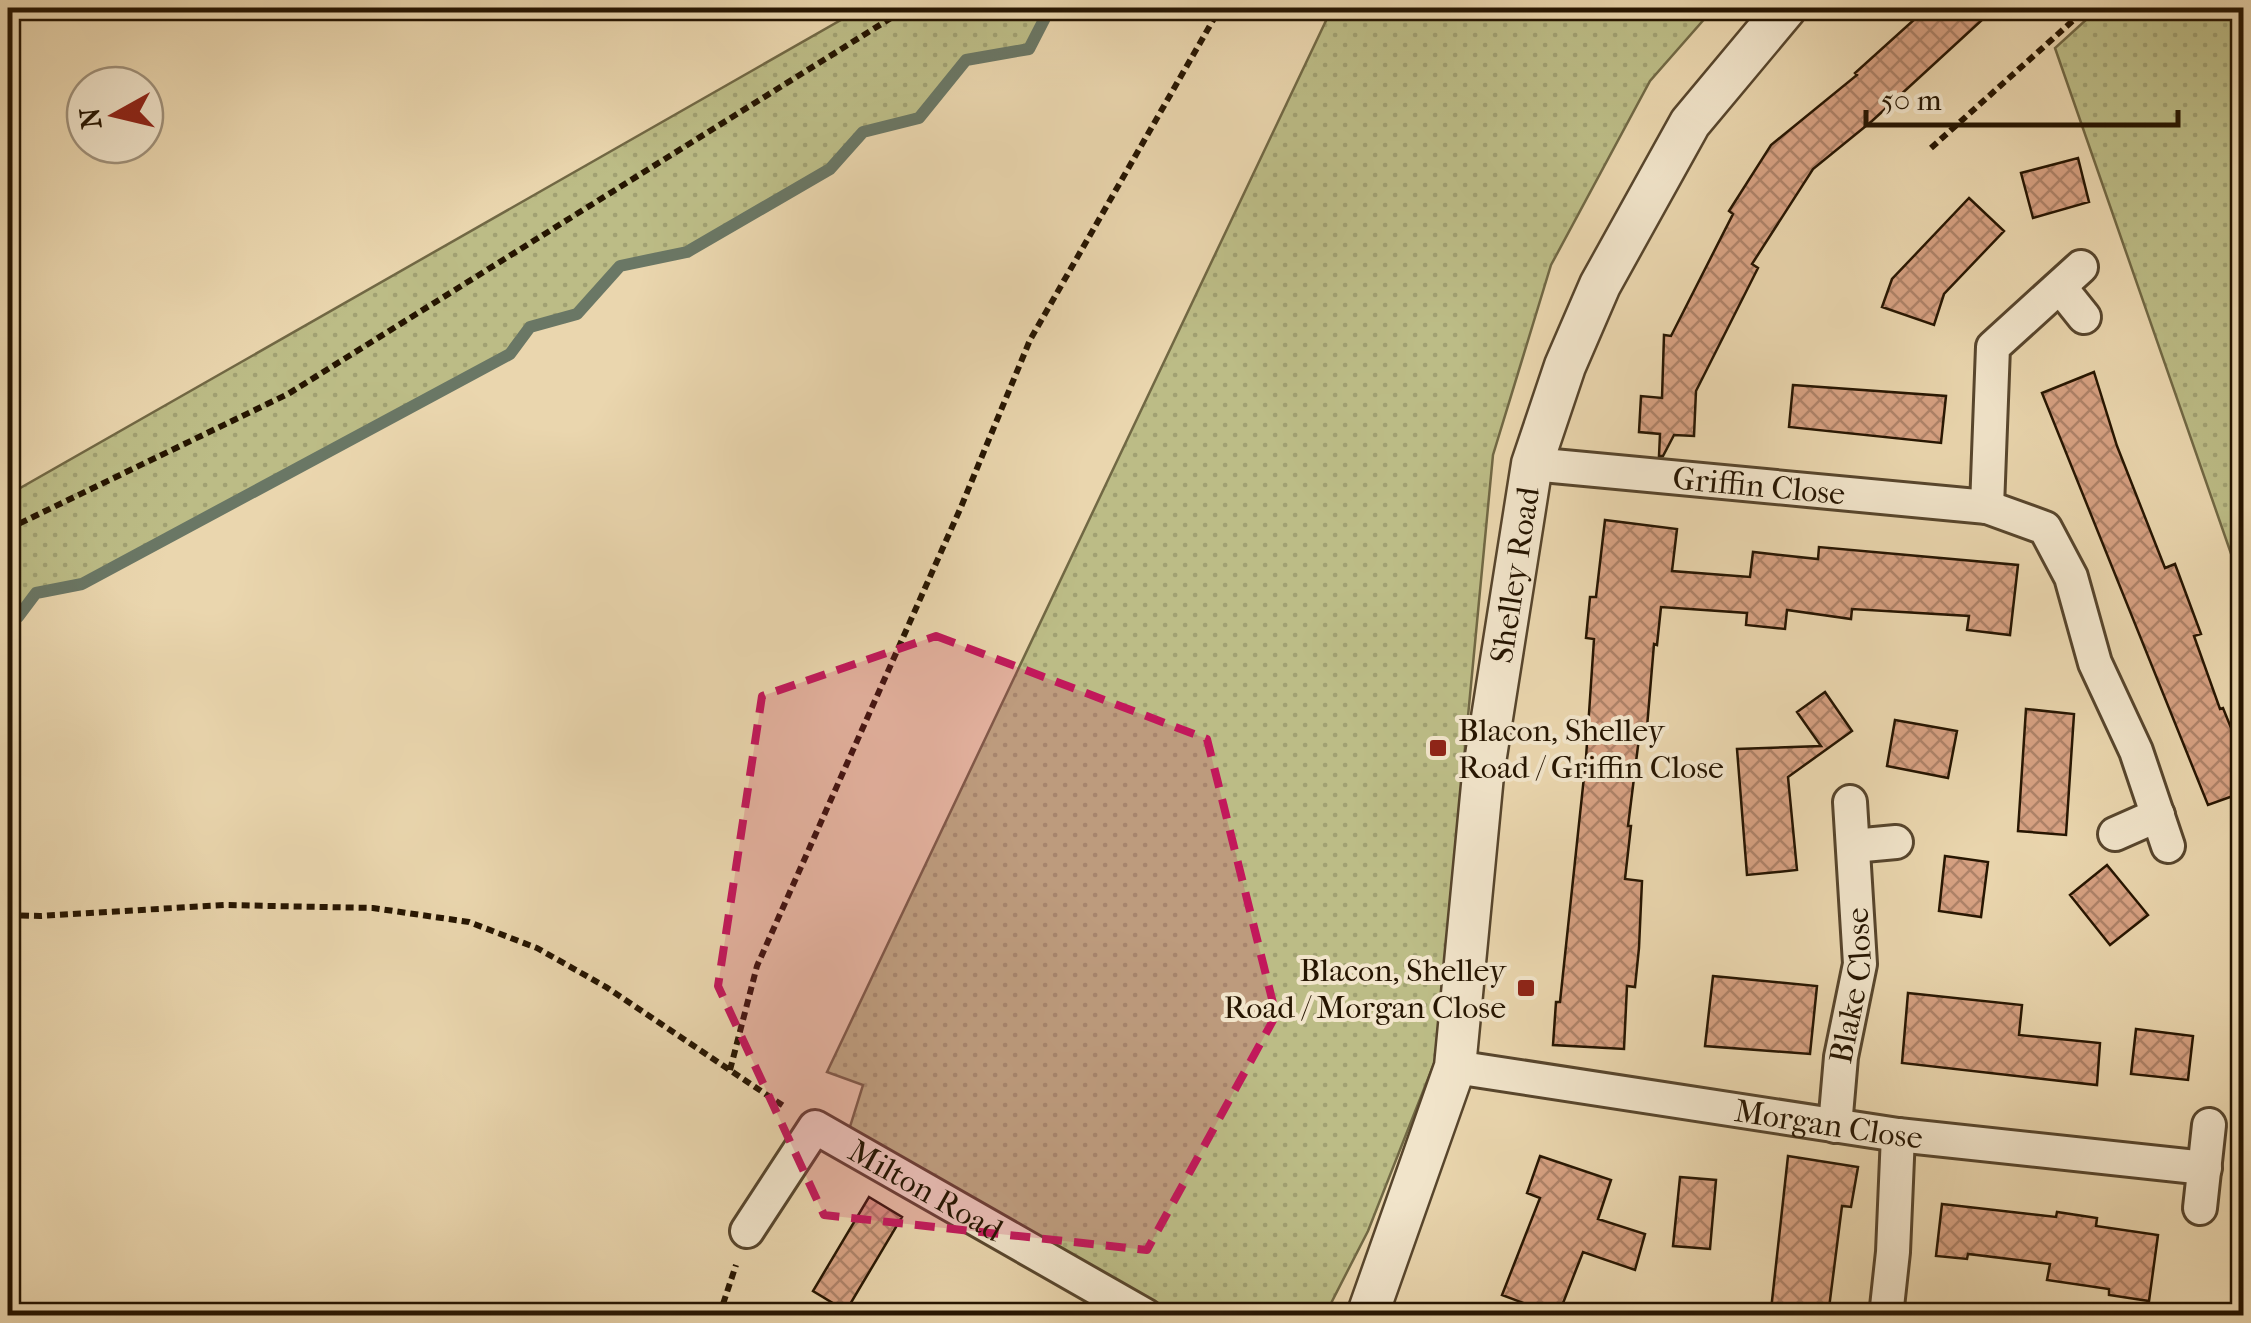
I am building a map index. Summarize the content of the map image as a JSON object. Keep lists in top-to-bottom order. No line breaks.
{"streets":{"street":["Griffin Close","Shelley Road","Blake Close","Morgan Close","Milton Road"]},"crossings":[["Griffin Close","Shelley Road"],["Shelley Road","Morgan Close"],["Blake Close","Morgan Close"]],"places":{"transit":["Blacon, Shelley Road / Griffin Close","Blacon, Shelley Road / Morgan Close"]},"scale_bar":"50 m","north":"left"}
